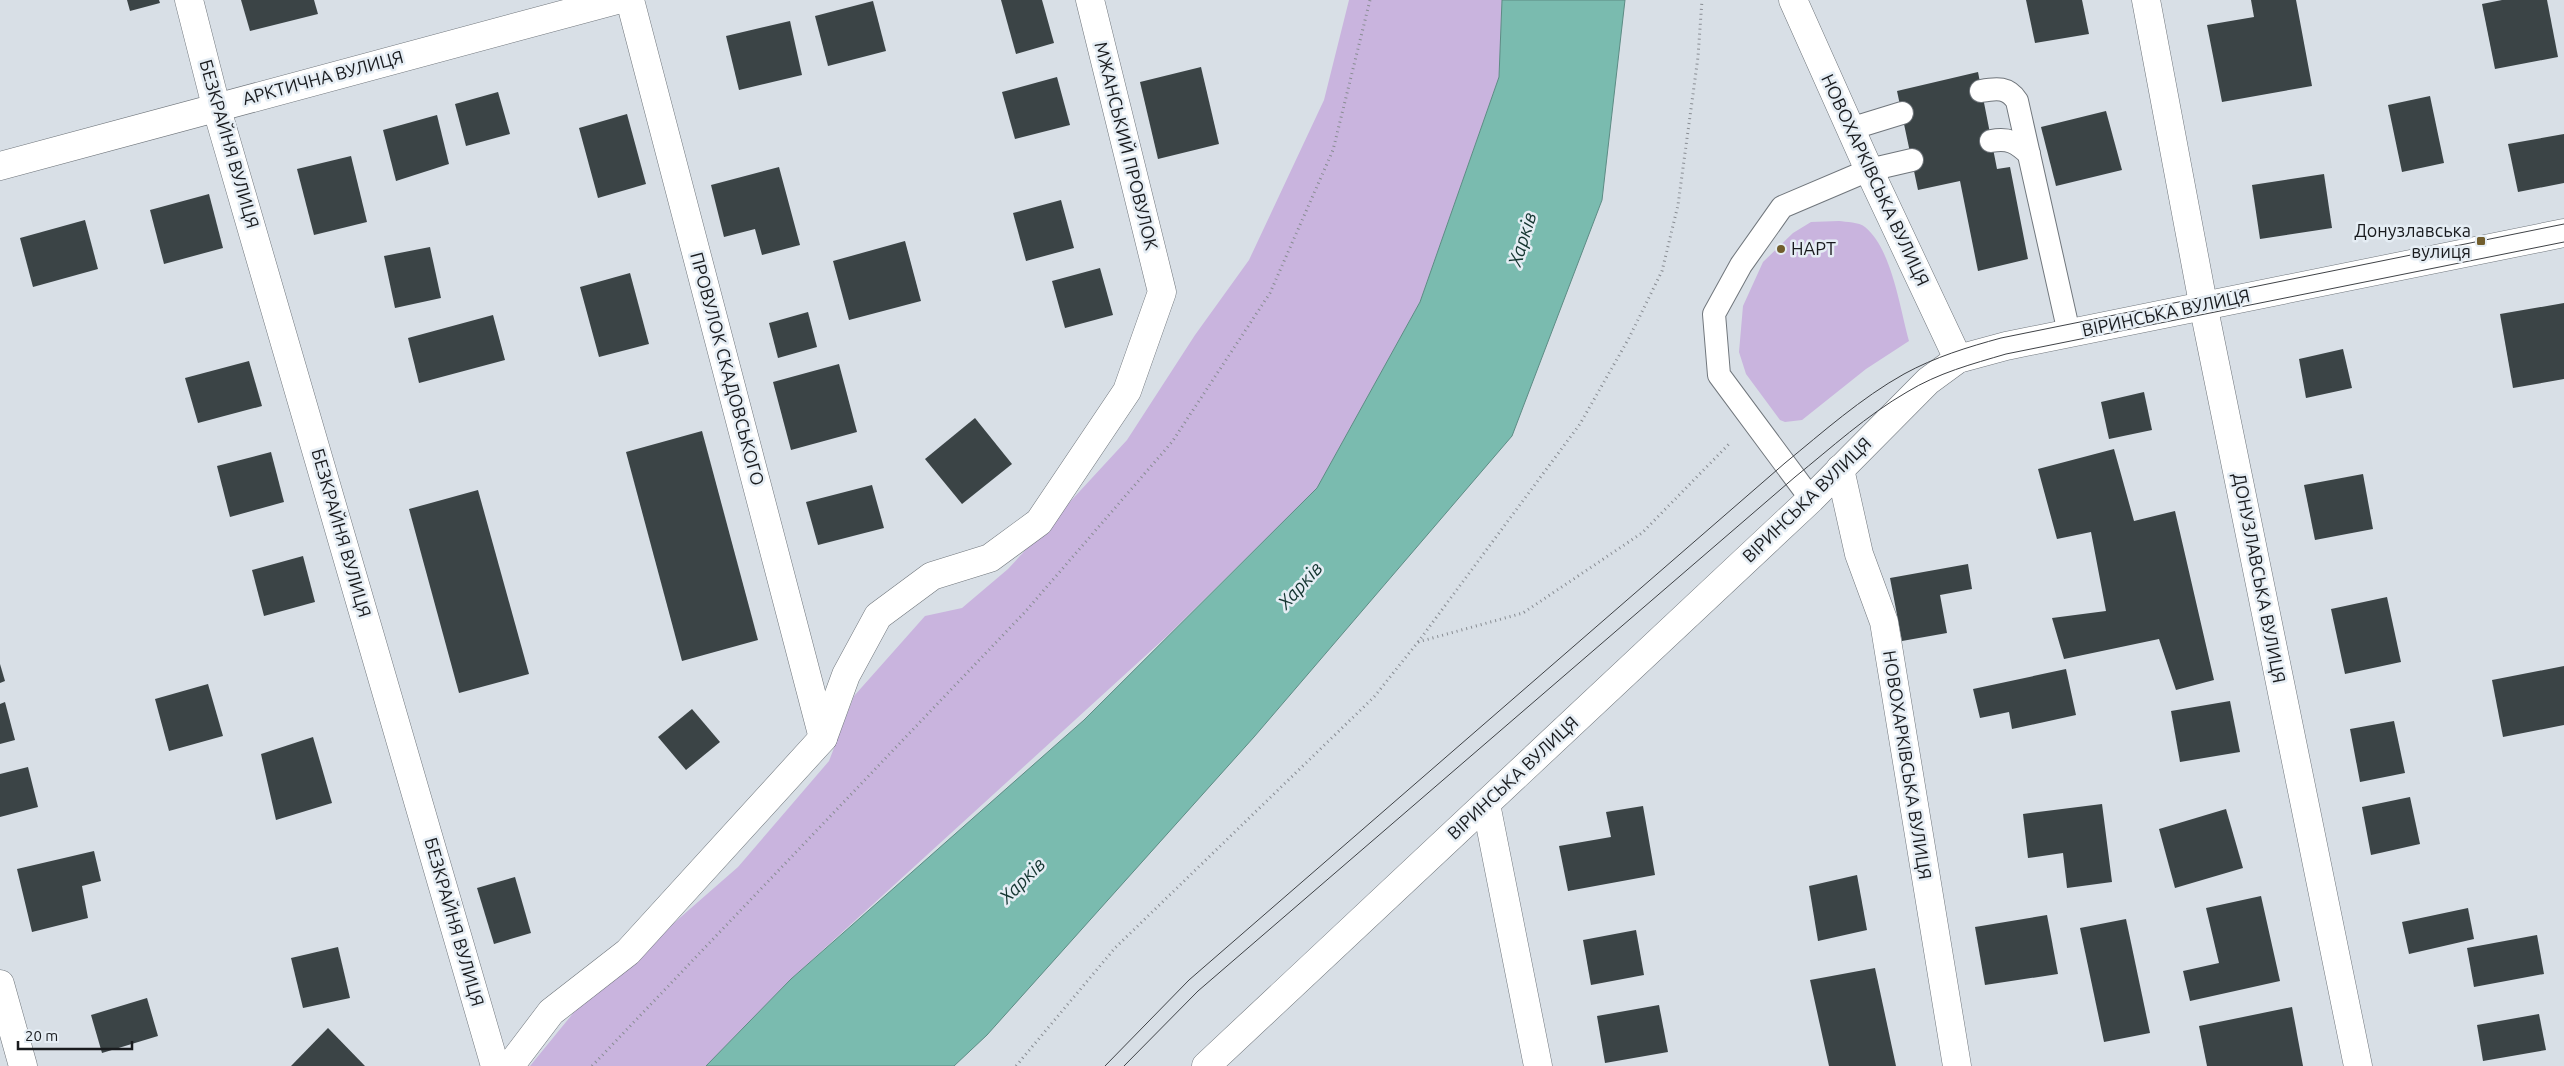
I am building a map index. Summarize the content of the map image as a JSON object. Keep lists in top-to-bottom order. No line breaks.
{"streets":{"street":["АРКТИЧНА ВУЛИЦЯ","БЕЗКРАЙНЯ ВУЛИЦЯ","МЖАНСЬКИЙ ПРОВУЛОК","НОВОХАРКІВСЬКА ВУЛИЦЯ","ВІРИНСЬКА ВУЛИЦЯ","ПРОВУЛОК СКАДОВСЬКОГО","ДОНУЗЛАВСЬКА ВУЛИЦЯ"]},"crossings":[["АРКТИЧНА ВУЛИЦЯ","БЕЗКРАЙНЯ ВУЛИЦЯ"],["МЖАНСЬКИЙ ПРОВУЛОК","ПРОВУЛОК СКАДОВСЬКОГО"],["НОВОХАРКІВСЬКА ВУЛИЦЯ","ВІРИНСЬКА ВУЛИЦЯ"],["ВІРИНСЬКА ВУЛИЦЯ","ДОНУЗЛАВСЬКА ВУЛИЦЯ"]],"water":["Харків"],"places":{"transit":["Донузлавська вулиця"],"other":["НАРТ"]},"scale_bar":"20 m"}
